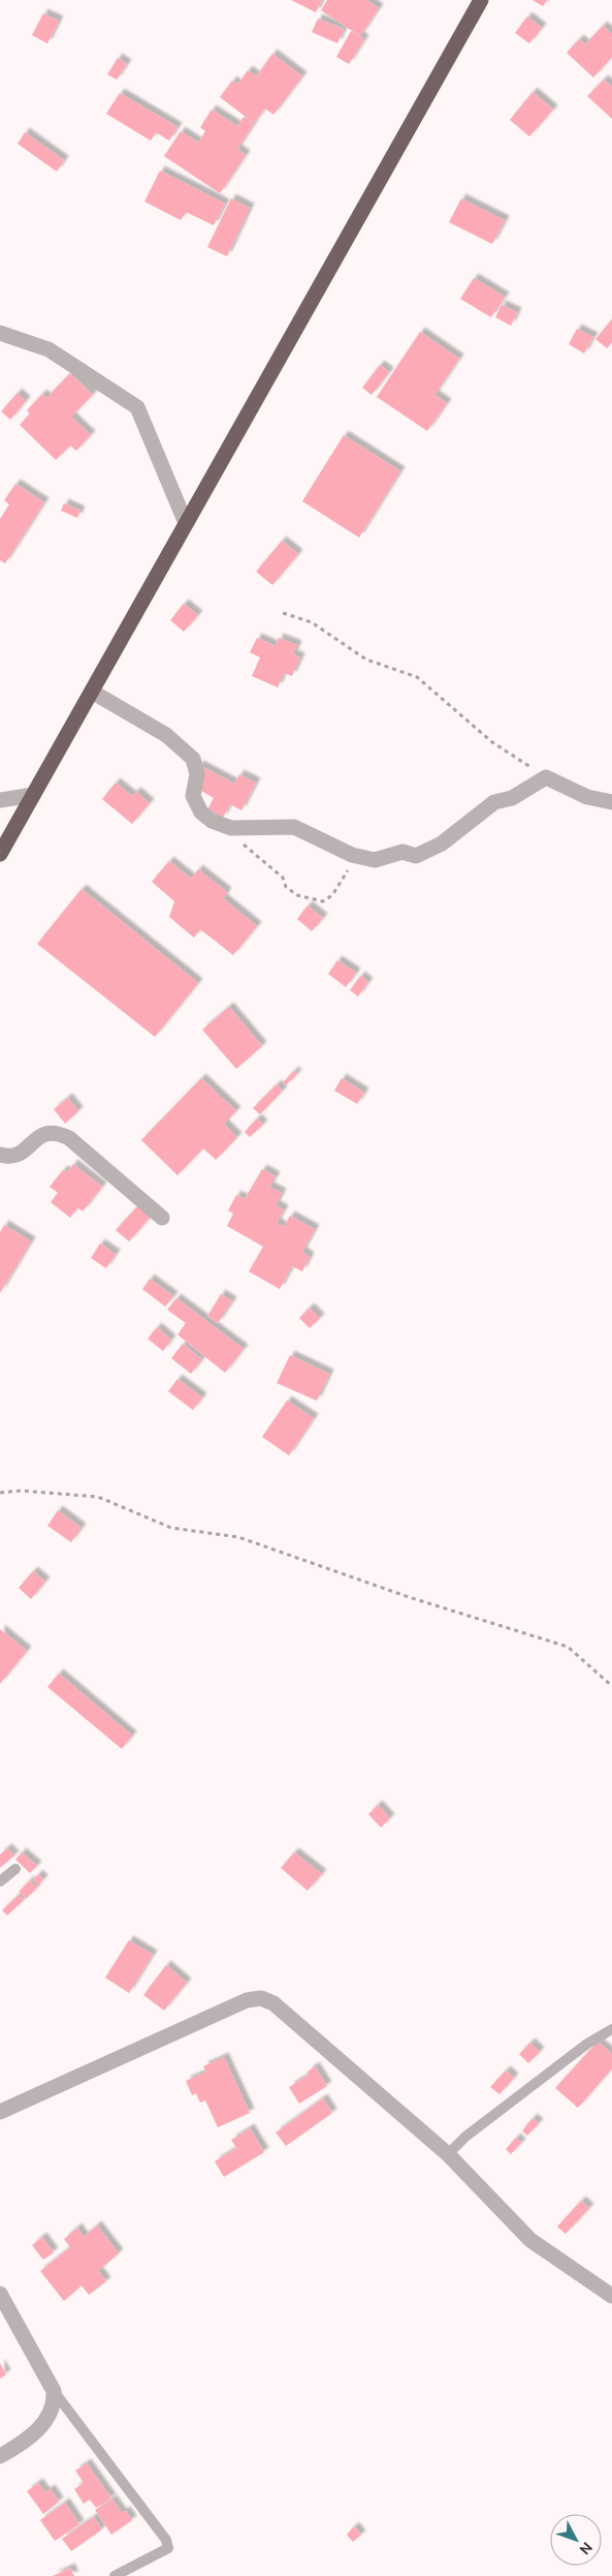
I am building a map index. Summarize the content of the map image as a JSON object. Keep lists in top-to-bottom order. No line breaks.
{"north":"bottom right"}
